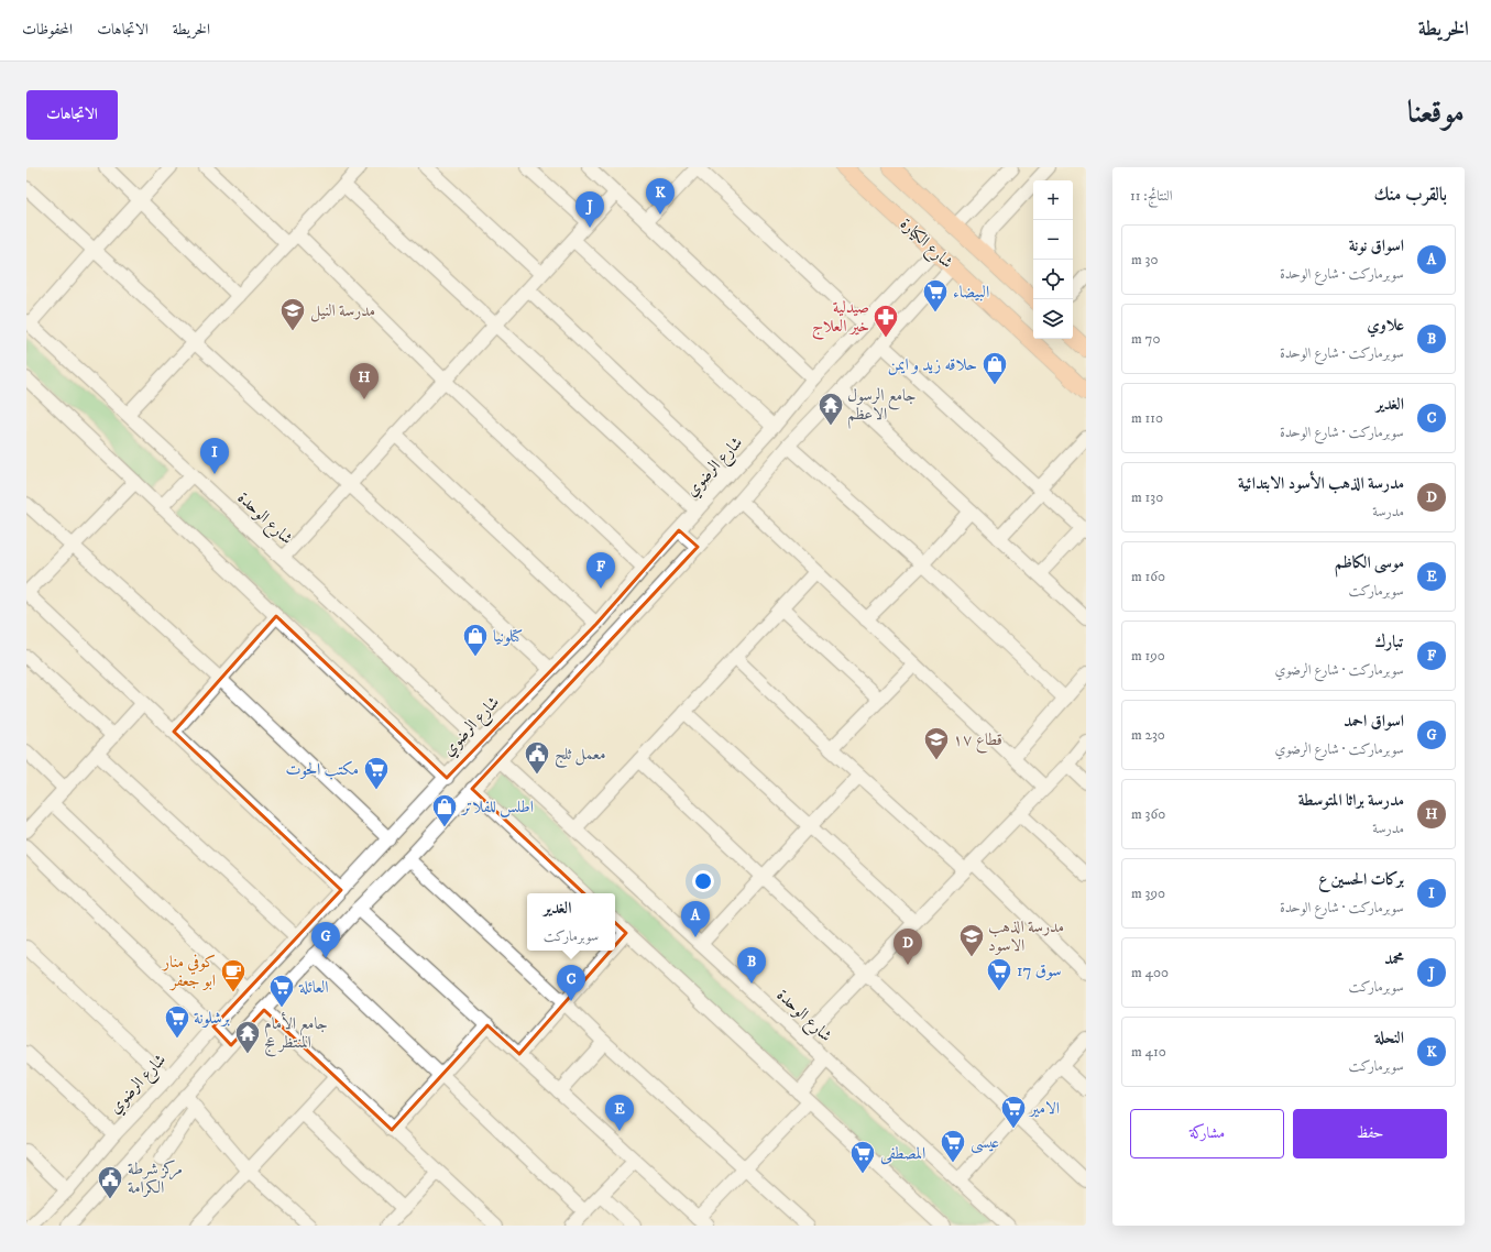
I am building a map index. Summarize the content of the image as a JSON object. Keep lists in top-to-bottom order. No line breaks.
{"streets":{"main road":["شارع الكيارة"],"street":["شارع الرضوي","شارع الوحدة"]},"crossings":[["شارع الكيارة","شارع الرضوي"],["شارع الرضوي","شارع الوحدة"]],"places":{"supermarket":["البيضاء","مكتب الحوت","سوق 17","العائلة","برشلونة","الامير","عيسى","المصطفى"],"school or university":["مدرسة النيل","قطاع ١٧","مدرسة الذهب الاسود"],"pharmacy":["صيدلية خير العلاج"],"shop":["حلاقه زيد و ايمن","كتلونيا","اطلس للفلاتر"],"temple":["جامع الرسول الاعظم","جامع الأمام المنتظر عج"],"public building":["معمل ثلج","مركز شرطة الكرامة"],"cafe":["كوفي منار ابو جعفر"]},"page":{"header":"الخريطة","nav":["الخريطة","الاتجاهات","المحفوظات"],"title":"موقعنا","buttons":["الاتجاهات",["حفظ","مشاركة"]],"heading":["بالقرب منك","النتائج: 11"],"pins":["K","J","H","I","F","A","G","D","B","C","E"],"map_buttons":["+","−"],"list":[{"mark":"A","name":"اسواق نونة","note":"سوبرماركت · شارع الوحدة","value":"30 m"},{"mark":"B","name":"علاوي","note":"سوبرماركت · شارع الوحدة","value":"70 m"},{"mark":"C","name":"الغدير","note":"سوبرماركت · شارع الوحدة","value":"110 m"},{"mark":"D","name":"مدرسة الذهب الأسود الابتدائية","note":"مدرسة","value":"130 m"},{"mark":"E","name":"موسى الكاظم","note":"سوبرماركت","value":"160 m"},{"mark":"F","name":"تبارك","note":"سوبرماركت · شارع الرضوي","value":"190 m"},{"mark":"G","name":"اسواق احمد","note":"سوبرماركت · شارع الرضوي","value":"230 m"},{"mark":"H","name":"مدرسة براثا المتوسطة","note":"مدرسة","value":"360 m"},{"mark":"I","name":"بركات الحسين ع","note":"سوبرماركت · شارع الوحدة","value":"390 m"},{"mark":"J","name":"محمد","note":"سوبرماركت","value":"400 m"},{"mark":"K","name":"النحلة","note":"سوبرماركت","value":"410 m"}],"popup":["الغدير","سوبرماركت"]}}
